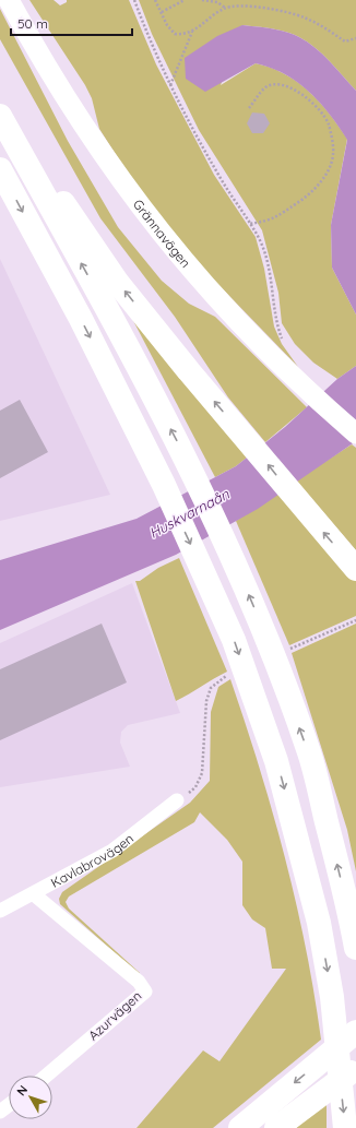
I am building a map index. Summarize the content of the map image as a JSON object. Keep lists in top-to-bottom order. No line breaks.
{"streets":{"main road":["Grännavägen"],"street":["Kavlabrovägen","Azurvägen"]},"crossings":[["Kavlabrovägen","Azurvägen"]],"water":["Huskvarnaån"],"scale_bar":"50 m","north":"top left"}
